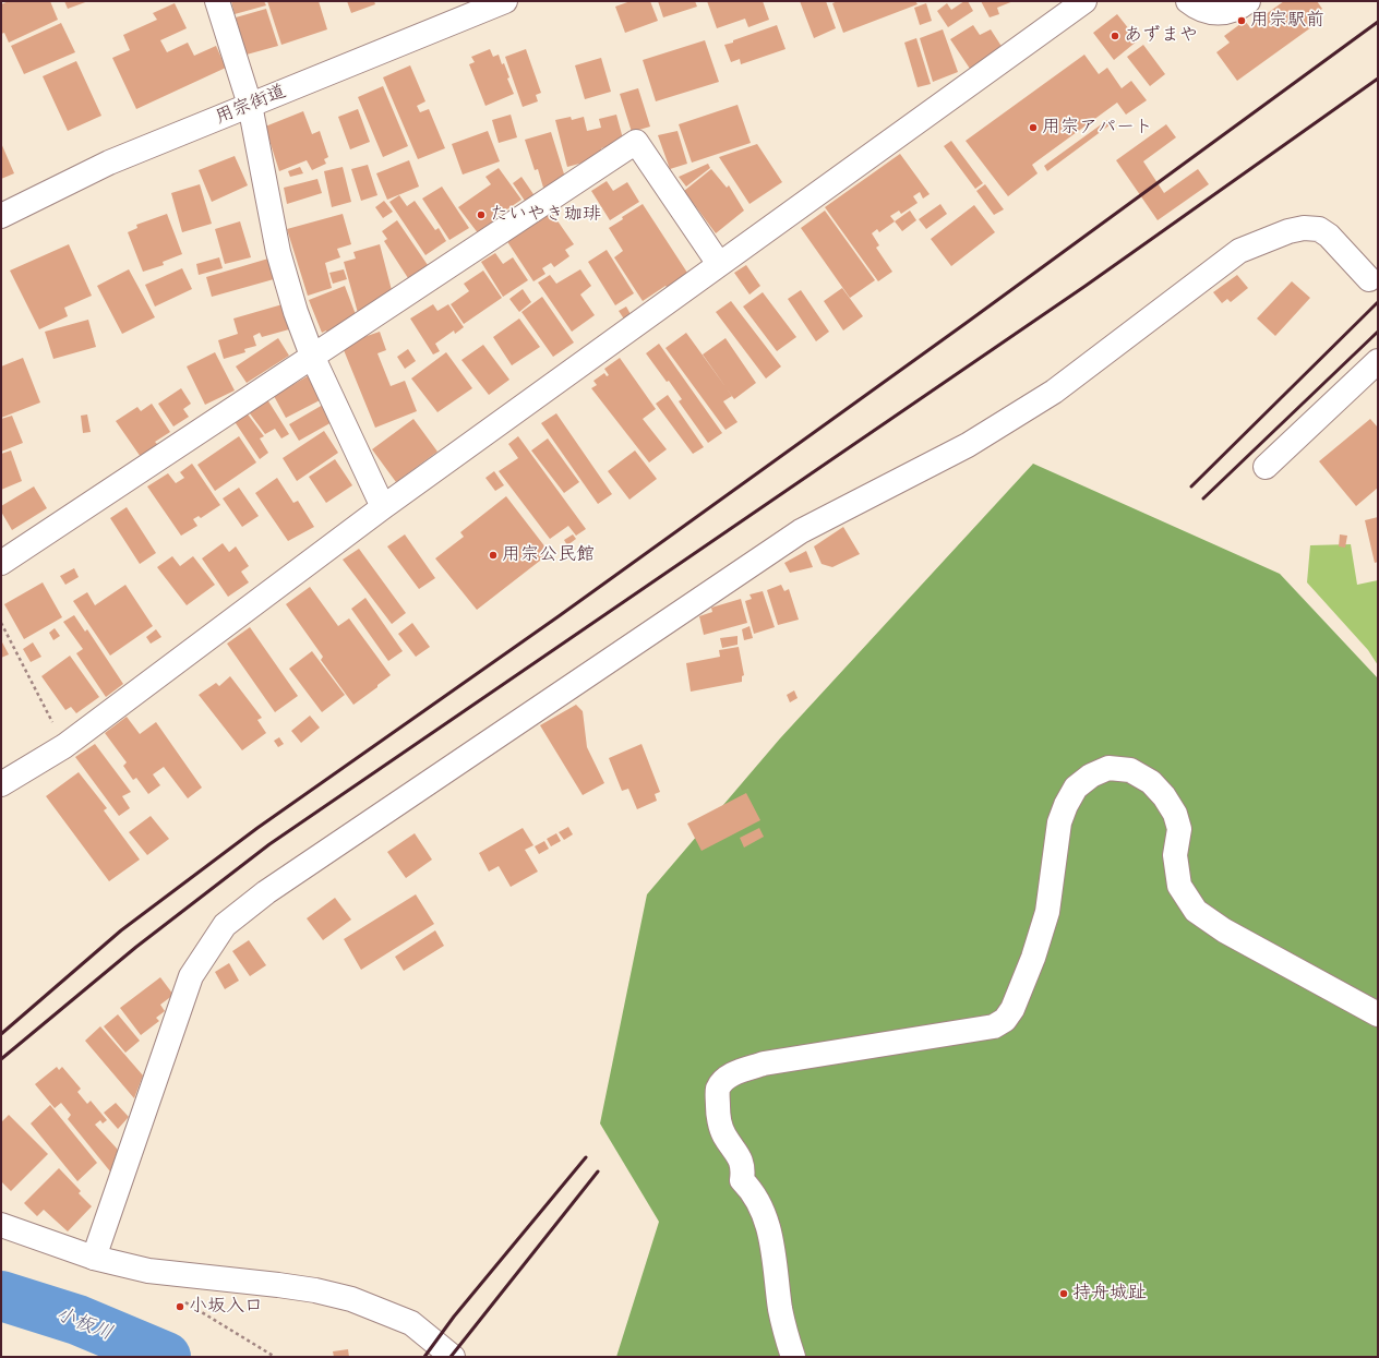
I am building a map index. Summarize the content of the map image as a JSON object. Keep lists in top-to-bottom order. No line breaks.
{"streets":{"street":["用宗街道"]},"water":["小板川"],"places":["用宗駅前","あずまや","用宗アパート","たいやき珈琲","用宗公民館","持舟城趾","小坂入口"]}
